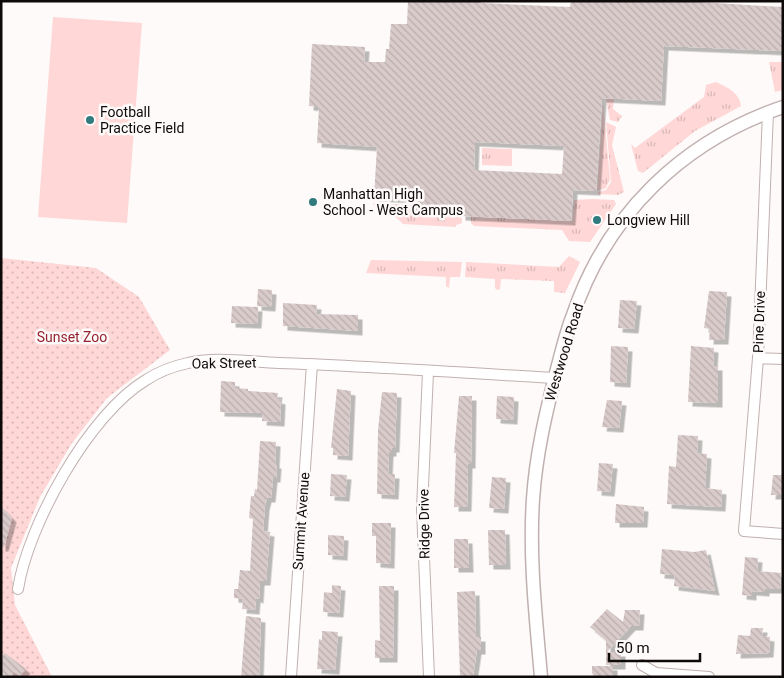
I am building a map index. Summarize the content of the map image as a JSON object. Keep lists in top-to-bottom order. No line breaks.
{"streets":{"street":["Pine Drive","Westwood Road","Oak Street","Summit Avenue","Ridge Drive"]},"crossings":[["Pine Drive","Westwood Road"],["Westwood Road","Oak Street"],["Oak Street","Summit Avenue"],["Oak Street","Ridge Drive"]],"parks":["Sunset Zoo"],"places":["Football Practice Field","Manhattan High School - West Campus","Longview Hill"],"scale_bar":"50 m"}
